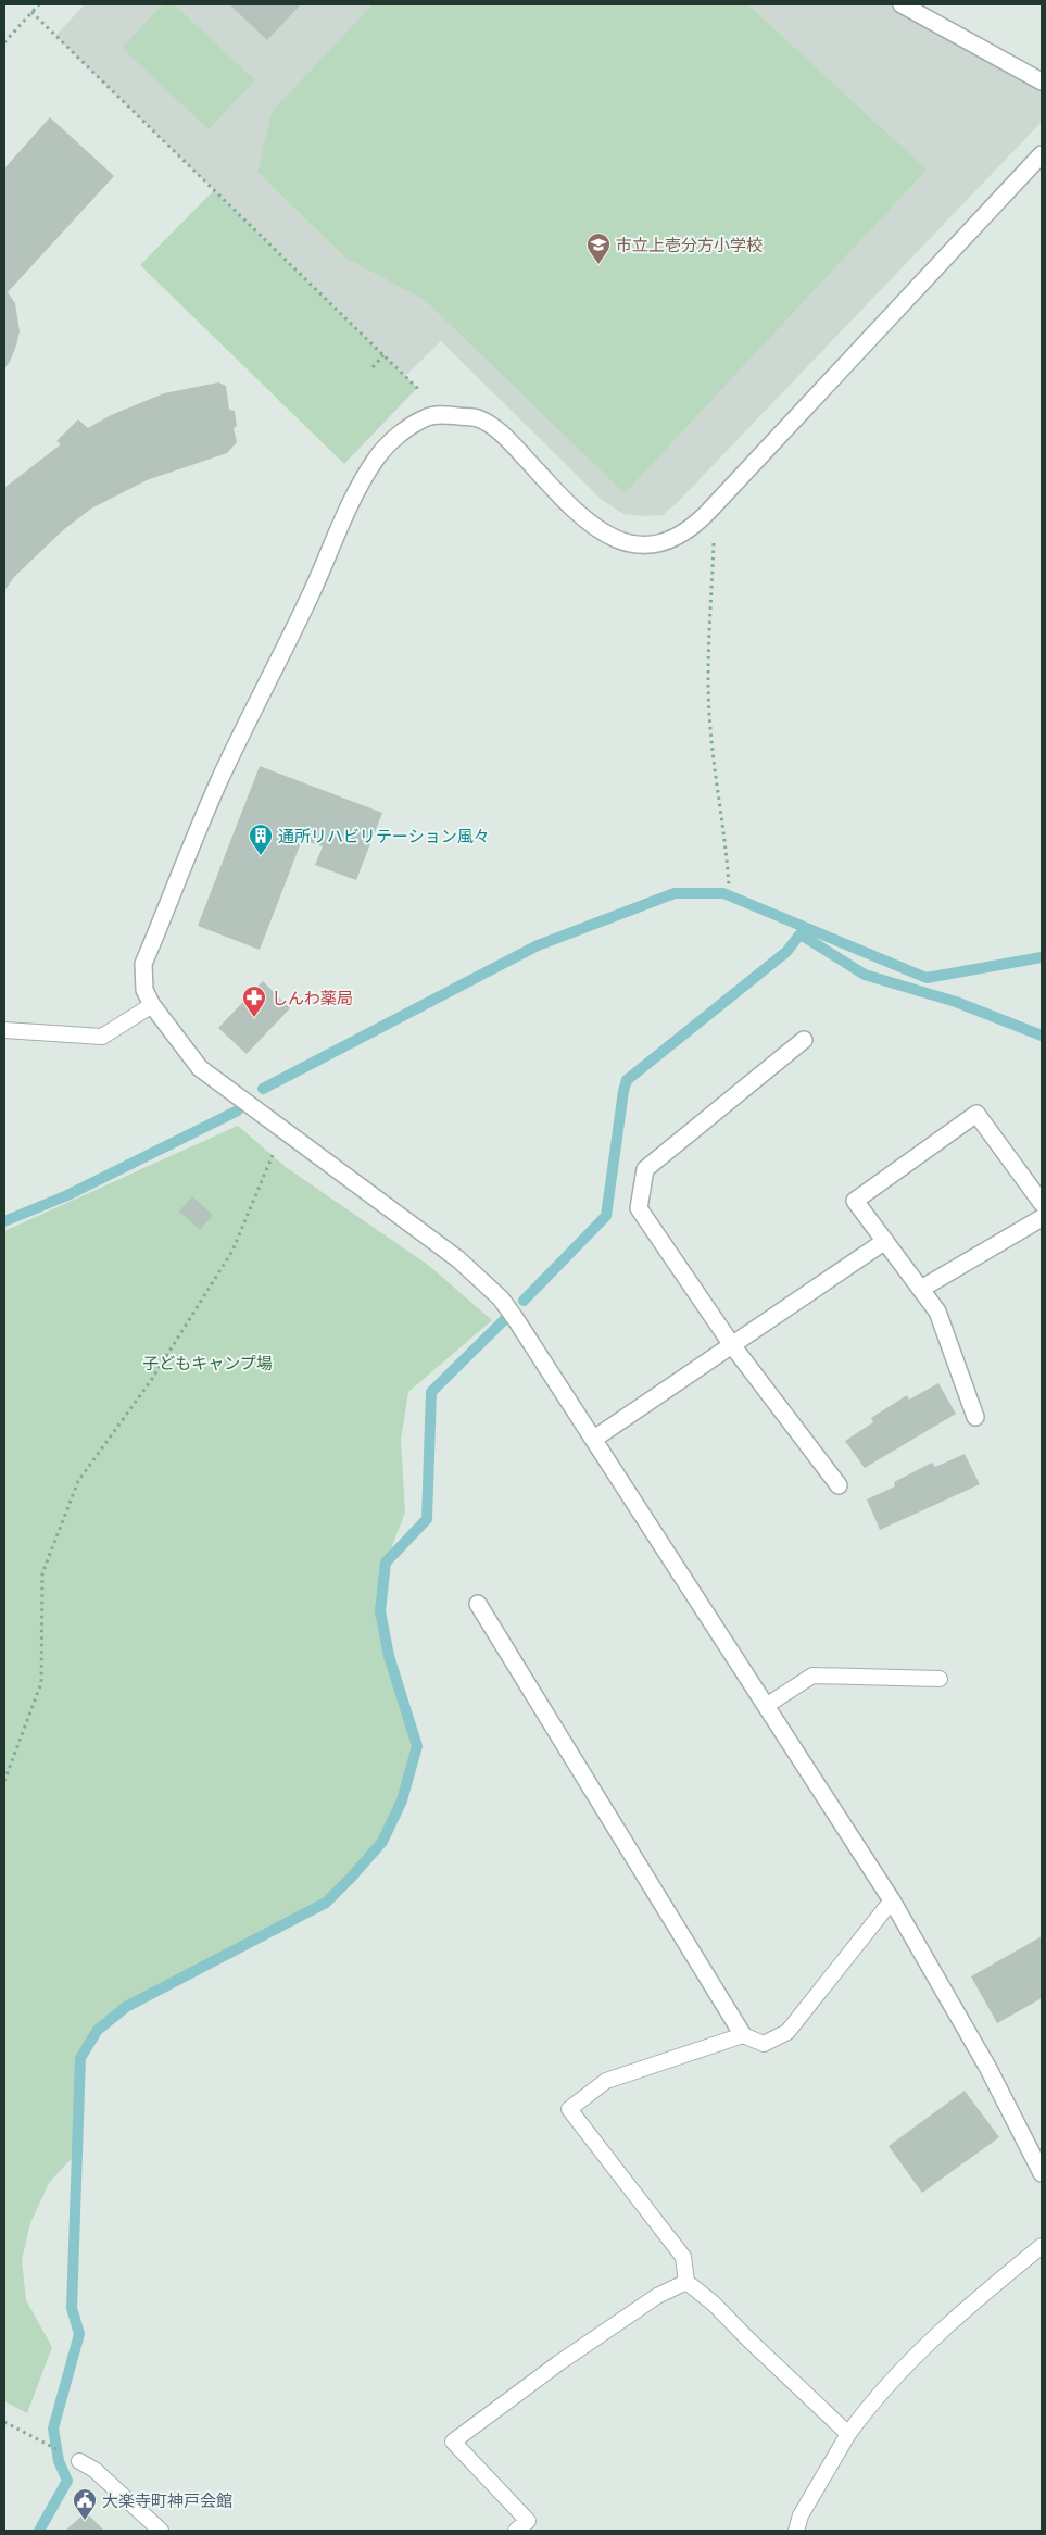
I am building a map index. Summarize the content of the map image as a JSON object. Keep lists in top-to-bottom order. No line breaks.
{"parks":["子どもキャンプ場"],"places":{"school or university":["市立上壱分方小学校"],"building":["通所リハビリテーション風々"],"pharmacy":["しんわ薬局"],"public building":["大楽寺町神戸会館"]}}
